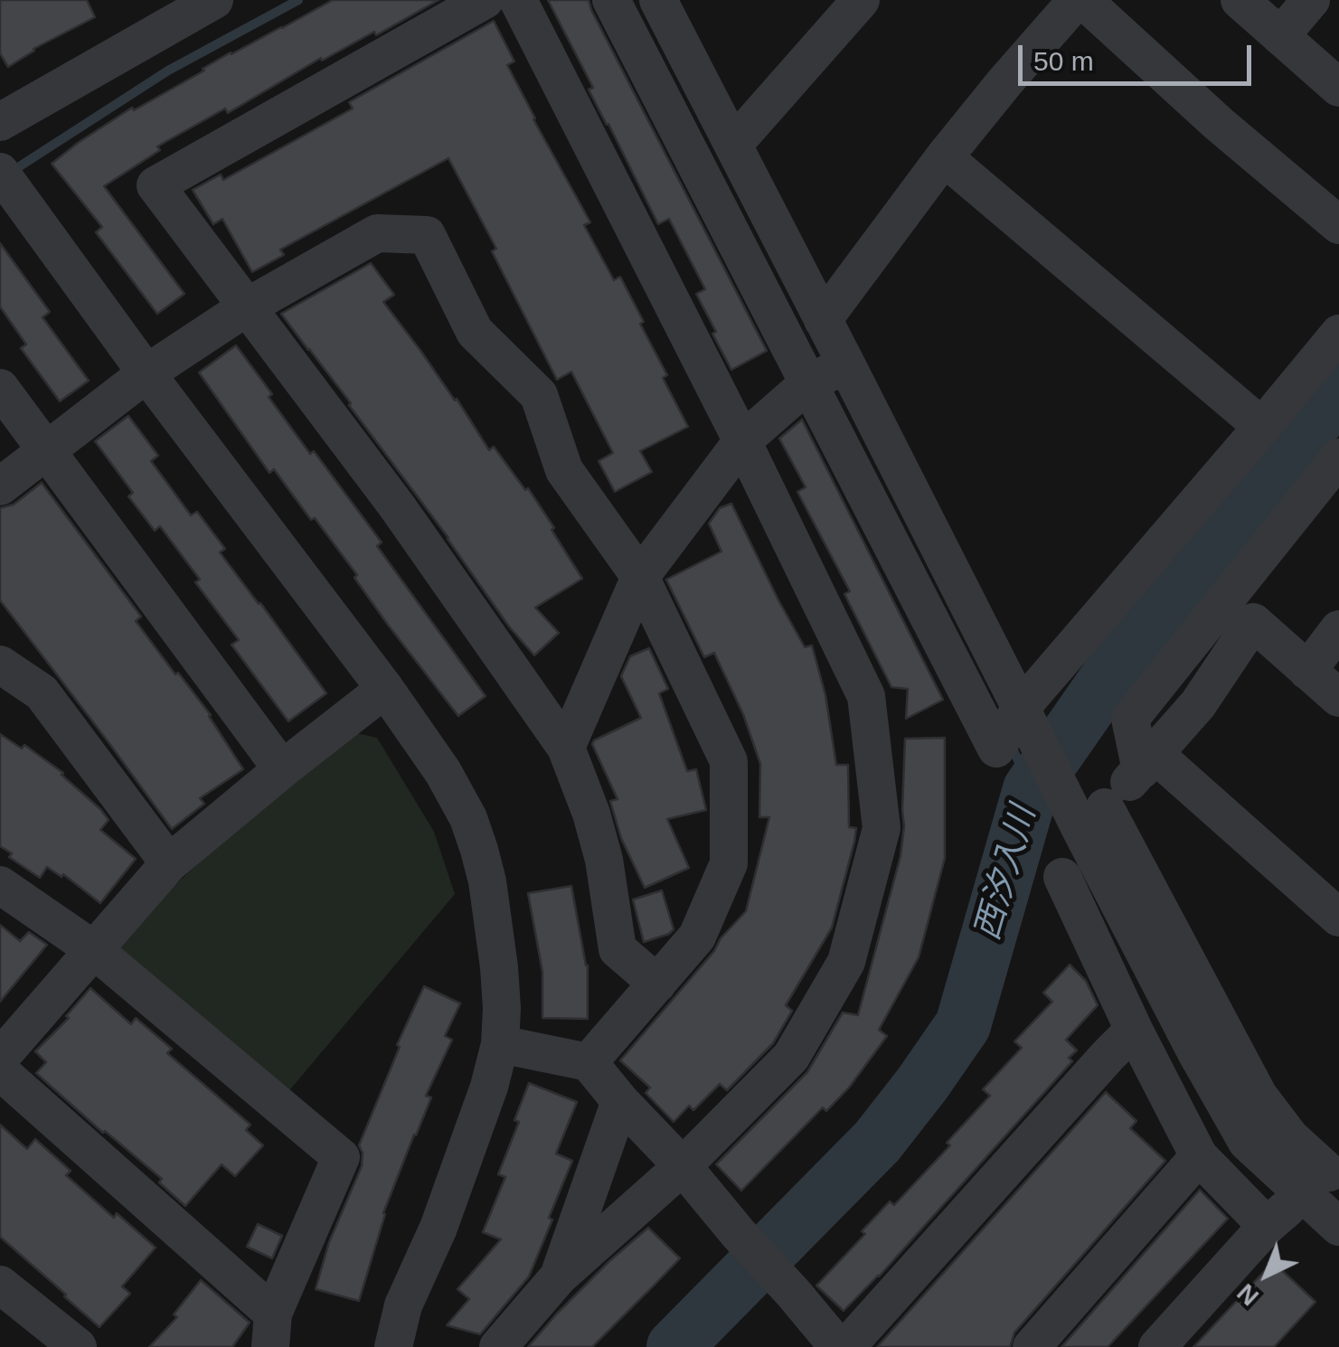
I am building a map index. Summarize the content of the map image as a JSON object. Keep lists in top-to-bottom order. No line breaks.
{"water":["西汐入川"],"scale_bar":"50 m","north":"bottom left"}
